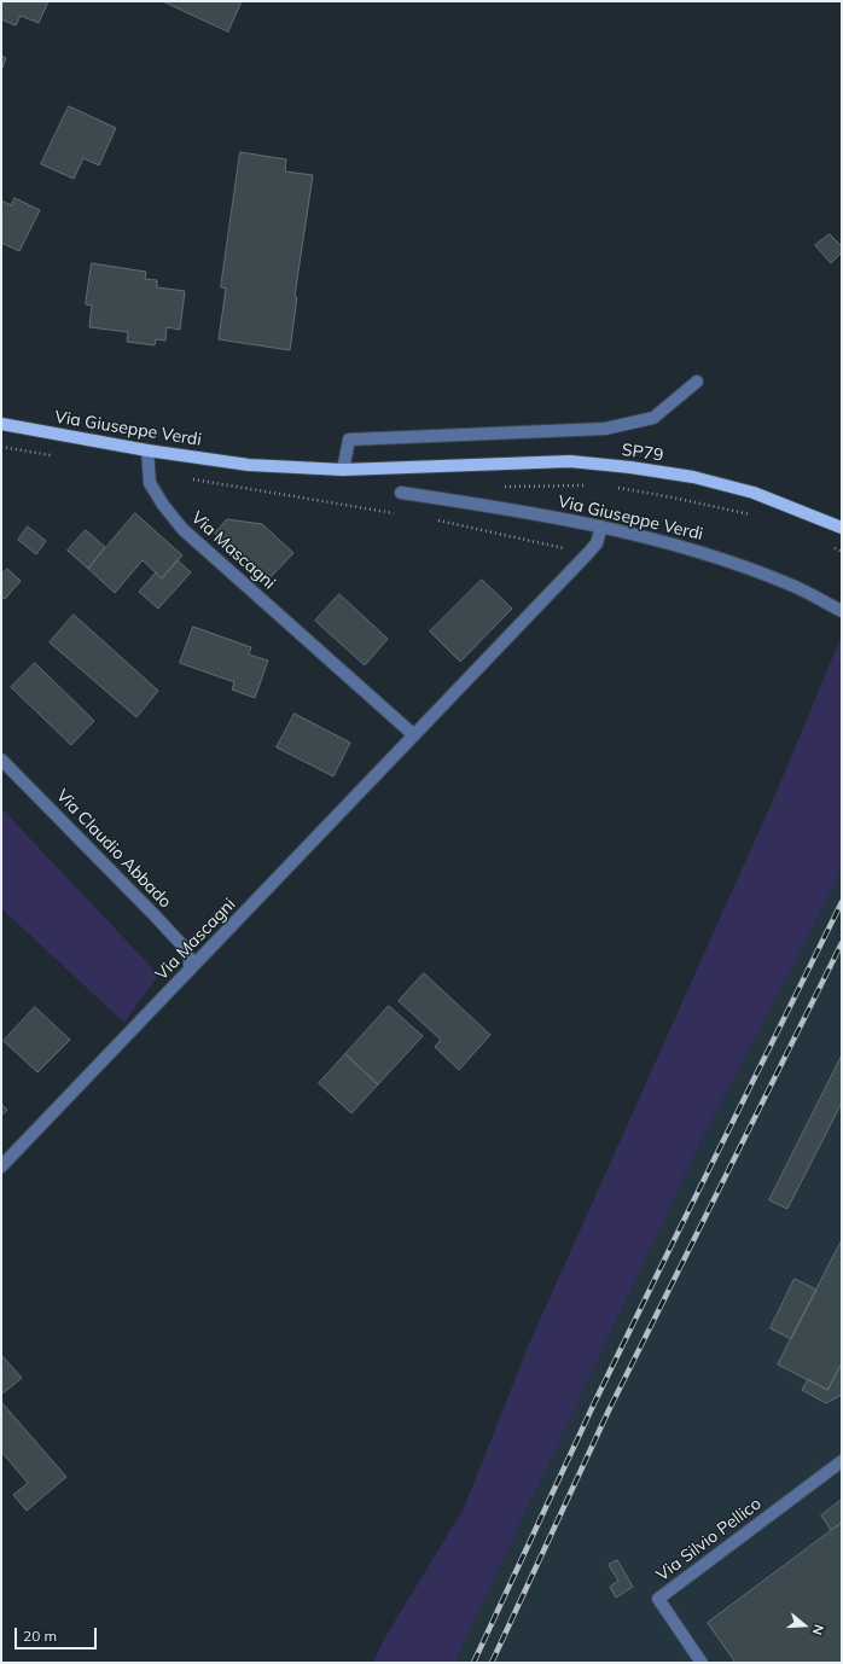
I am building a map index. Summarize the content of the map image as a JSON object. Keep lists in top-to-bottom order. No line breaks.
{"streets":{"main road":["Via Giuseppe Verdi","SP79"],"street":["Via Mascagni","Via Claudio Abbado","Via Silvio Pellico"]},"crossings":[["Via Giuseppe Verdi","SP79"],["Via Giuseppe Verdi","Via Mascagni"],["Via Mascagni","Via Claudio Abbado"]],"scale_bar":"20 m","north":"right"}
